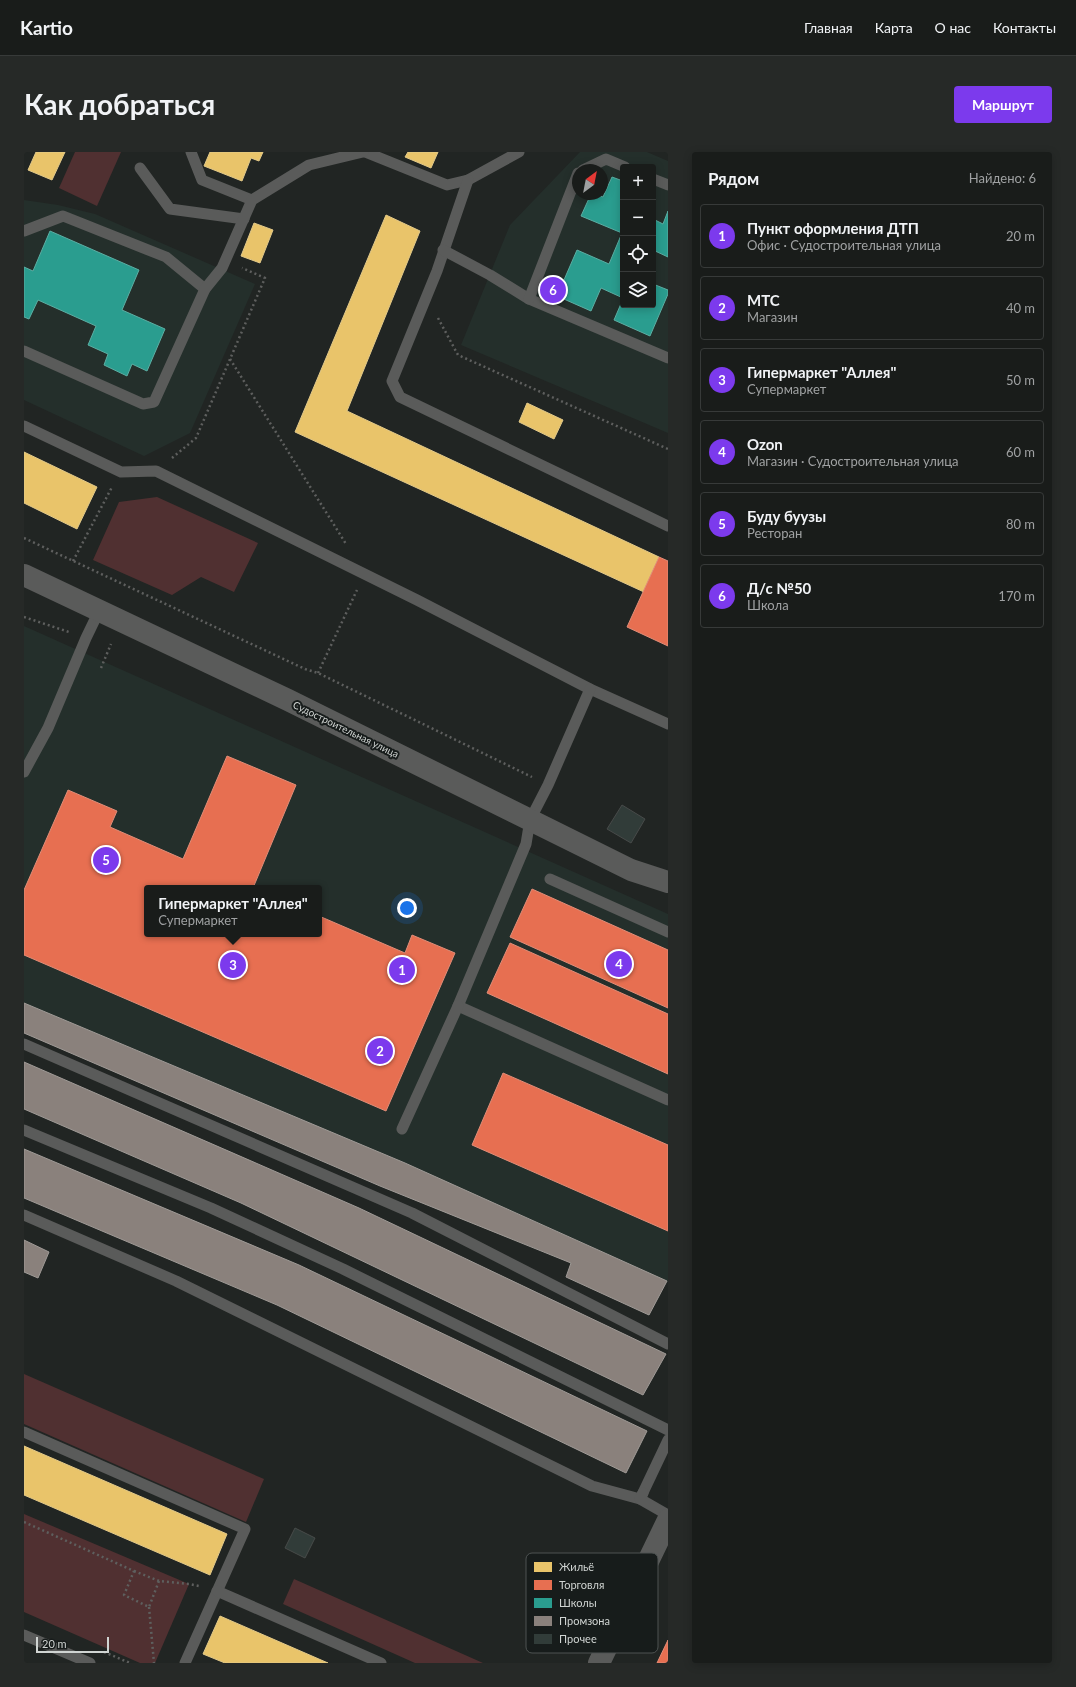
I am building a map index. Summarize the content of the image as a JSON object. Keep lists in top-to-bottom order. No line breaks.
{"streets":{"street":["Судостроительная улица"]},"legend":["Жильё","Торговля","Школы","Промзона","Прочее"],"scale_bar":"20 m","north":"top right","page":{"header":"Kartio","nav":["Главная","Карта","О нас","Контакты"],"buttons":"Маршрут","title":"Как добраться","heading":["Рядом","Найдено: 6"],"map_buttons":["+","−"],"list":[{"mark":"1","name":"Пункт оформления ДТП","note":"Офис · Судостроительная улица","value":"20 m"},{"mark":"2","name":"МТС","note":"Магазин","value":"40 m"},{"mark":"3","name":"Гипермаркет \"Аллея\"","note":"Супермаркет","value":"50 m"},{"mark":"4","name":"Ozon","note":"Магазин · Судостроительная улица","value":"60 m"},{"mark":"5","name":"Буду буузы","note":"Ресторан","value":"80 m"},{"mark":"6","name":"Д/с №50","note":"Школа","value":"170 m"}],"pins":["6","5","4","3","1","2"],"popup":["Гипермаркет \"Аллея\"","Супермаркет"],"scale":"20 m"}}
